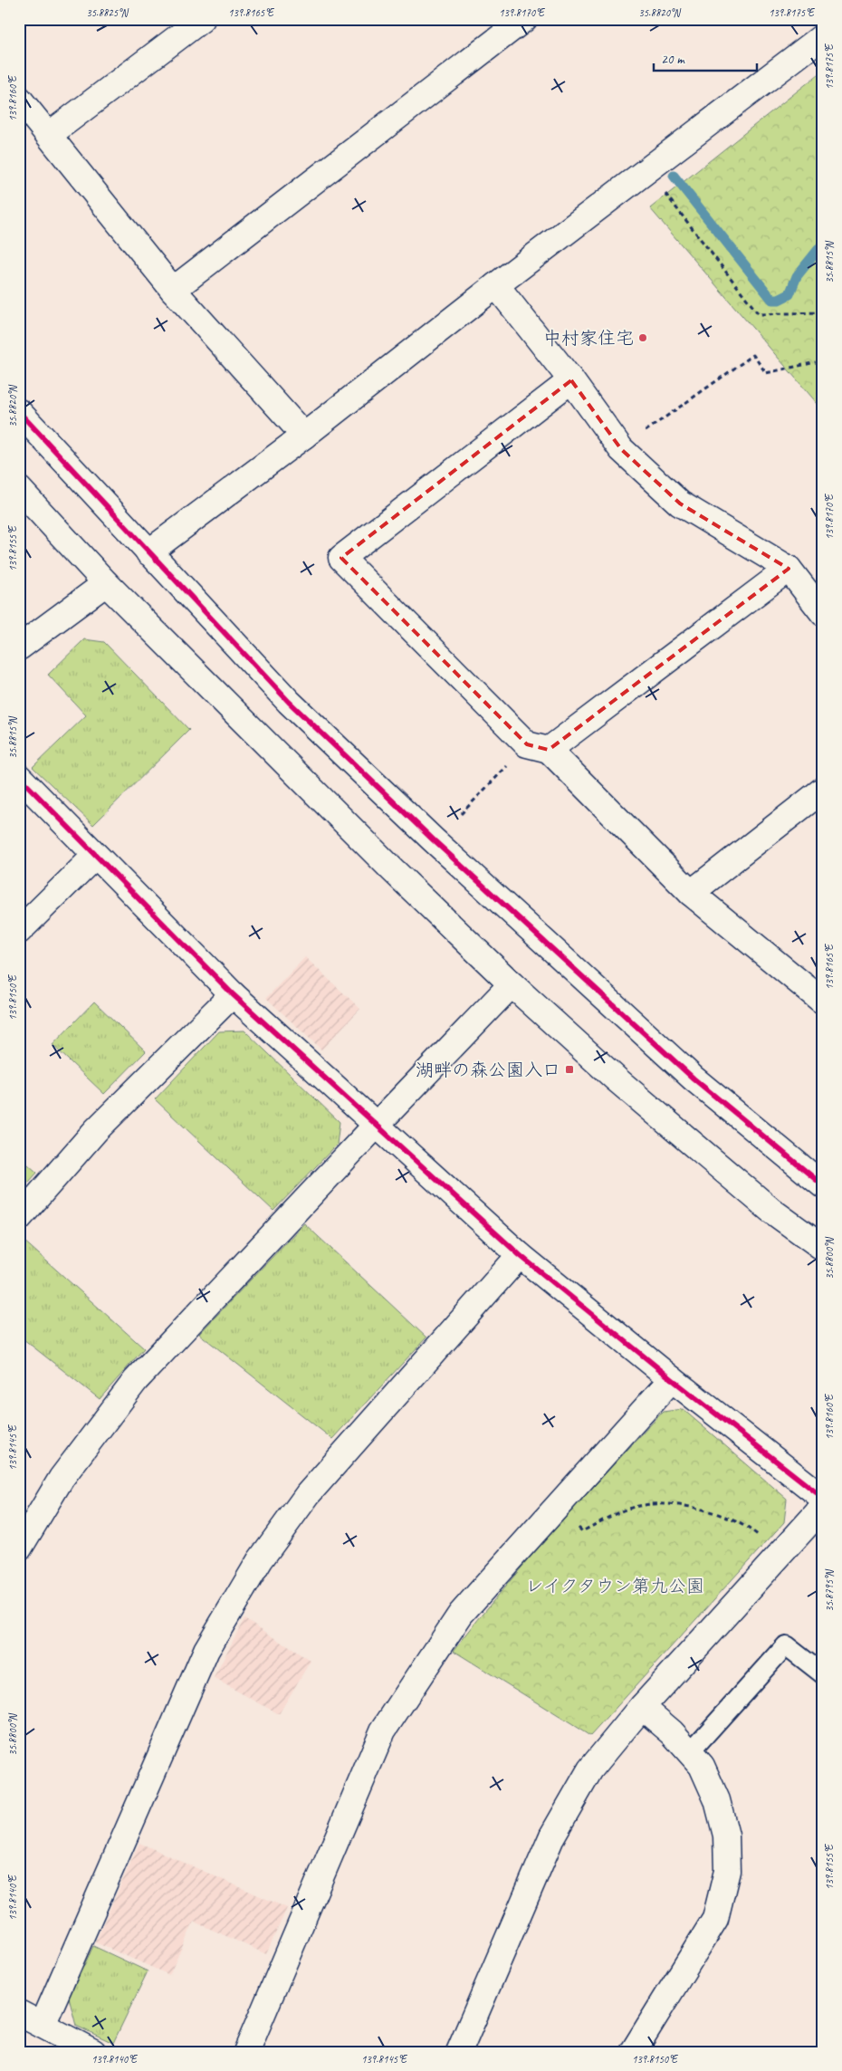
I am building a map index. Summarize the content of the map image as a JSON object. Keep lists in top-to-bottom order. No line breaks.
{"parks":["レイクタウン第九公園"],"places":{"other":["中村家住宅"],"transit":["湖畔の森公園入口"]},"scale_bar":"20 m","coordinates":["35.8825°N","139.8165°E","139.8170°E","35.8820°N","139.8175°E","139.8160°E","35.8815°N","139.8155°E","139.8150°E","35.8800°N","139.8145°E","35.8795°N","139.8140°E"]}
